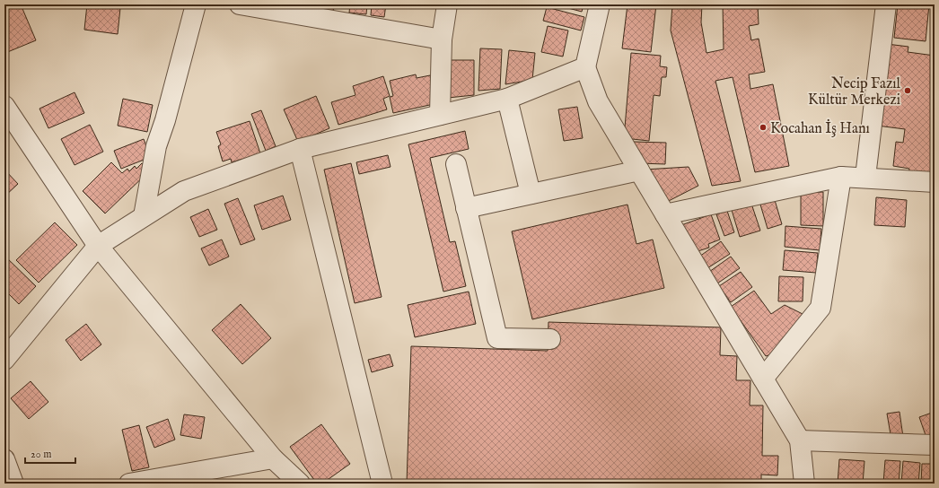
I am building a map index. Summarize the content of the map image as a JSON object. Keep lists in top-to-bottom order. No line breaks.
{"places":["Necip Fazıl Kültür Merkezi","Kocahan İş Hanı"],"scale_bar":"20 m"}
